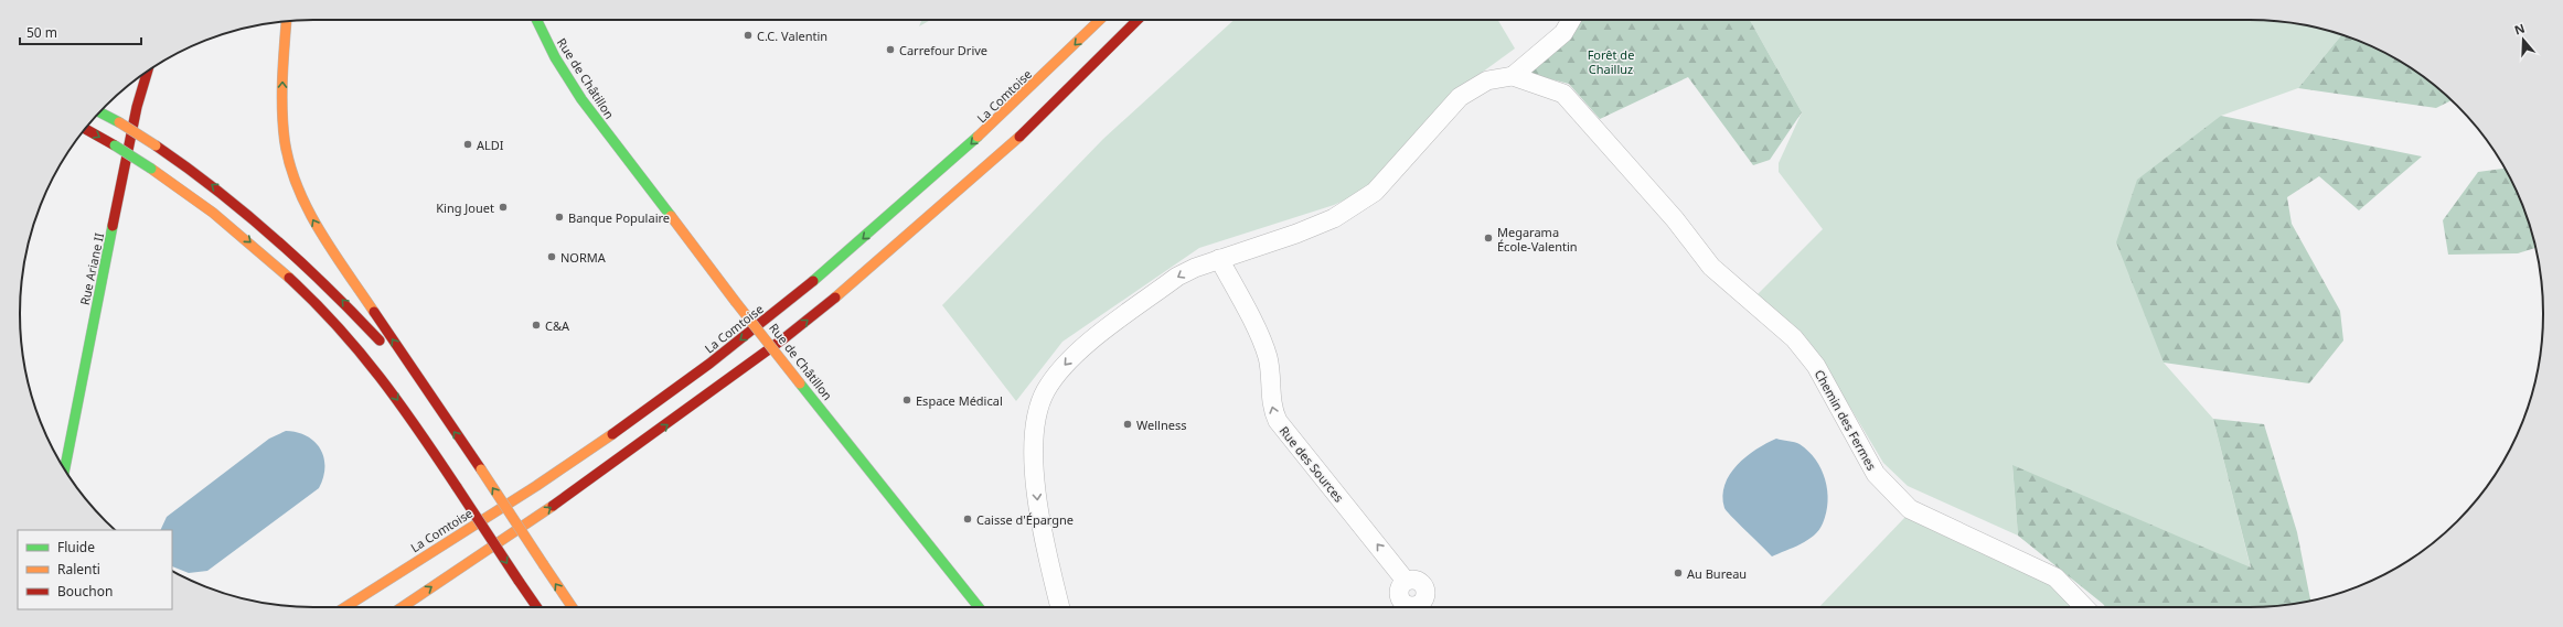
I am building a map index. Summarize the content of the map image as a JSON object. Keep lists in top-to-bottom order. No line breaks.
{"streets":{"main road":["Rue de Châtillon","La Comtoise","Rue Ariane II"],"street":["Chemin des Fermes","Rue des Sources"]},"one_way":["Rue des Sources"],"parks":["Forêt de Chailluz"],"places":["C.C. Valentin","Carrefour Drive","ALDI","King Jouet","Banque Populaire","Megarama École-Valentin","NORMA","C&A","Espace Médical","Wellness","Caisse d'Épargne","Au Bureau"],"legend":["Fluide","Ralenti","Bouchon"],"scale_bar":"50 m","north":"top"}
